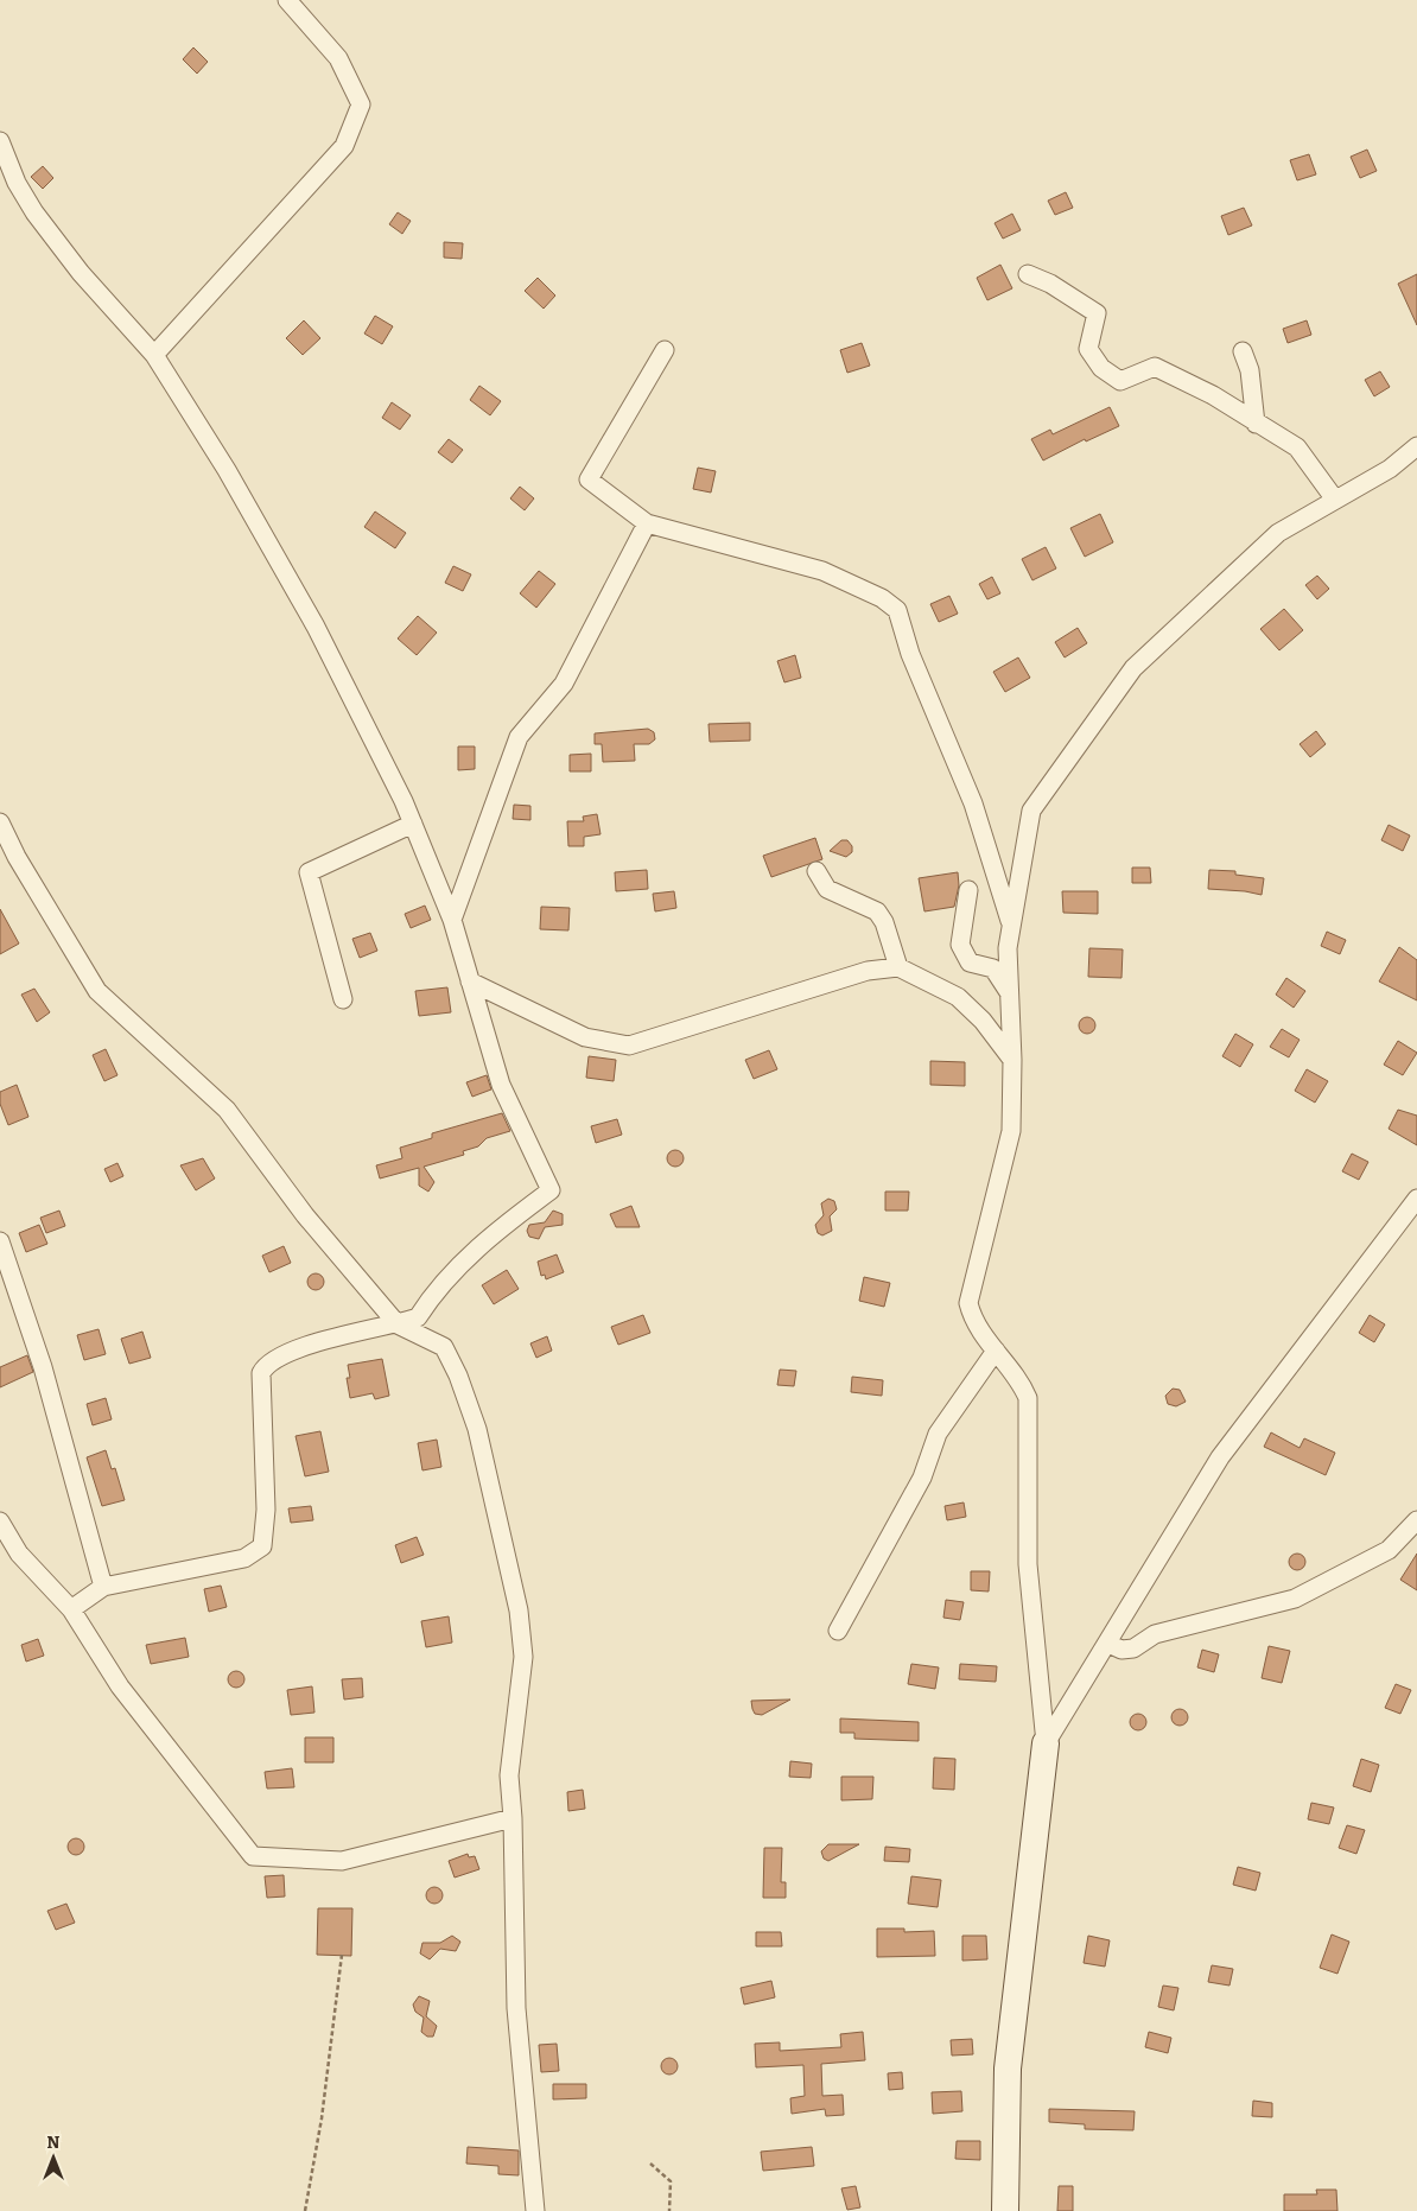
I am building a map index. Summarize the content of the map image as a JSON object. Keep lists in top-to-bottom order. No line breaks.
{"north":"top"}
